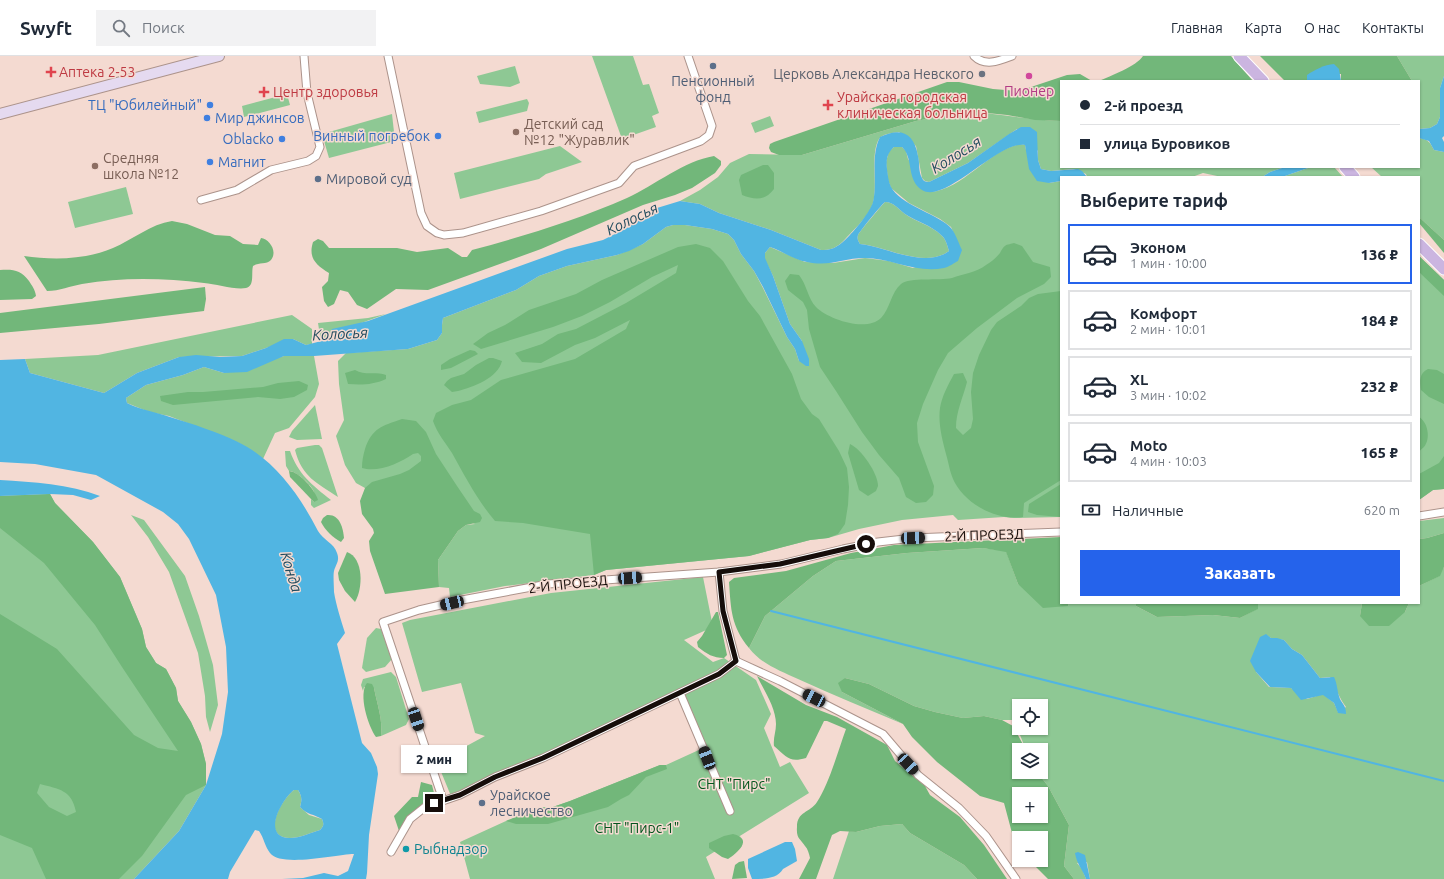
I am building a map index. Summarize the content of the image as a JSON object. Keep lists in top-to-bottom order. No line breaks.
{"streets":{"street":["2-Й ПРОЕЗД"]},"water":["Колосья","Конда"],"parks":["СНТ \"Пирс\"","СНТ \"Пирс-1\""],"places":{"other":["Пенсионный фонд","Церковь Александра Невского","Пионер","ТЦ \"Юбилейный\"","Мир джинсов","Детский сад №12 \"Журавлик\"","Винный погребок","Oblacko","Магнит","Средняя школа №12","Мировой суд","Урайское лесничество","Рыбнадзор"],"health":["Аптека 2-53","Центр здоровья","Урайская городская клиническая больница"]},"page":{"header":"Swyft","search":"Поиск","nav":["Главная","Карта","О нас","Контакты"],"banner":["2-й проезд","улица Буровиков"],"heading":"Выберите тариф","list":[{"name":"Эконом","note":"1 мин · 10:00","value":"136 ₽"},{"name":"Комфорт","note":"2 мин · 10:01","value":"184 ₽"},{"name":"XL","note":"3 мин · 10:02","value":"232 ₽"},{"name":"Moto","note":"4 мин · 10:03","value":"165 ₽"}],"pay":["Наличные","620 m"],"buttons":"Заказать","map_buttons":["+","−"],"bubble":"2 мин"}}
